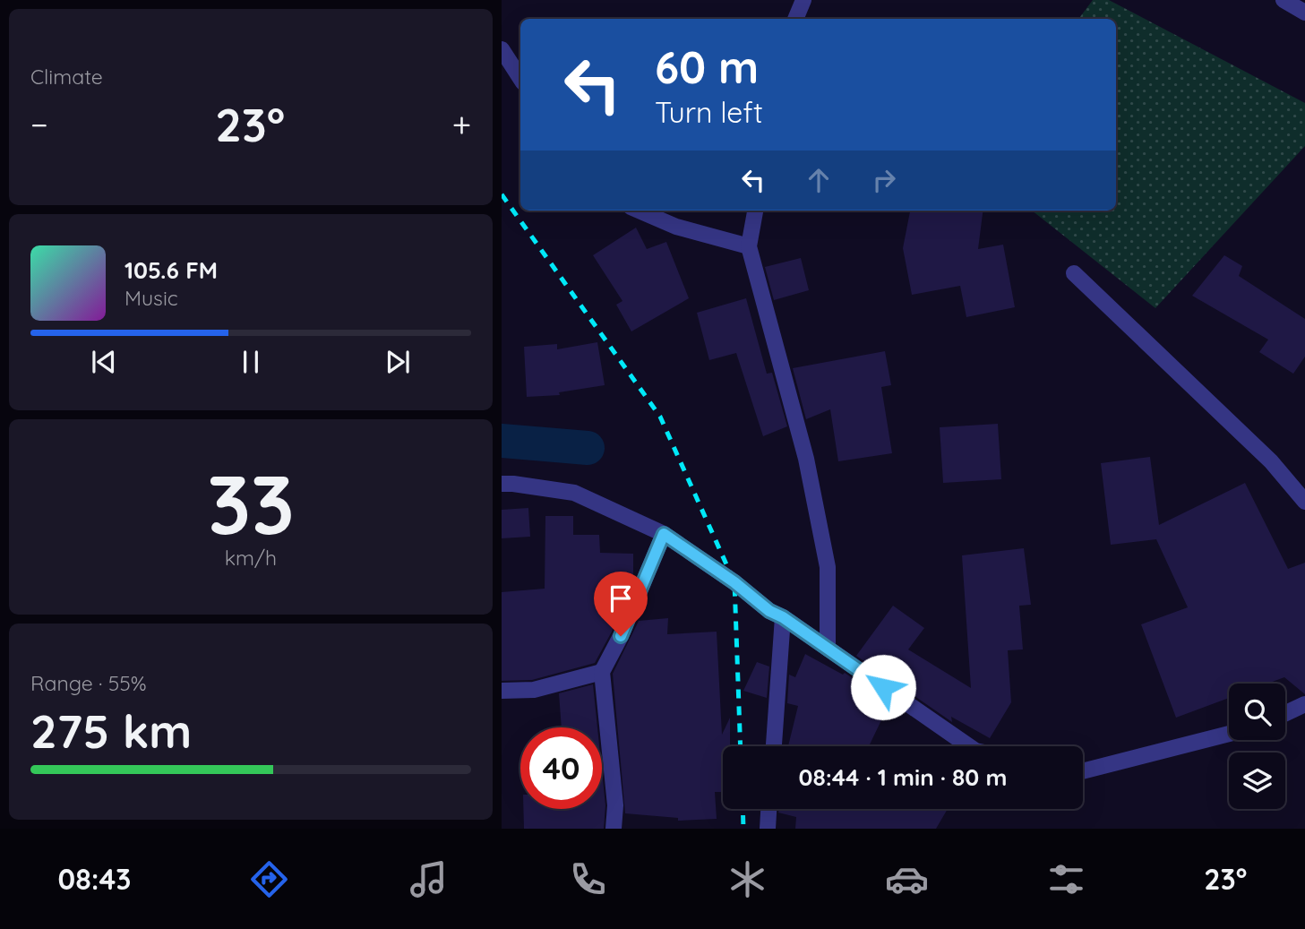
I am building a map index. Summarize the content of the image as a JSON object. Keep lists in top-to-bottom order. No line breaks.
{"page":{"tile":["Climate",["33","km/h"],["Range · 55%","275 km"]],"turn":["60 m","Turn left"],"heat":["−","23°","+"],"song":["105.6 FM","Music"],"limit":"40","trip":"08:44 · 1 min · 80 m","tabs":["08:43","23°"]}}
